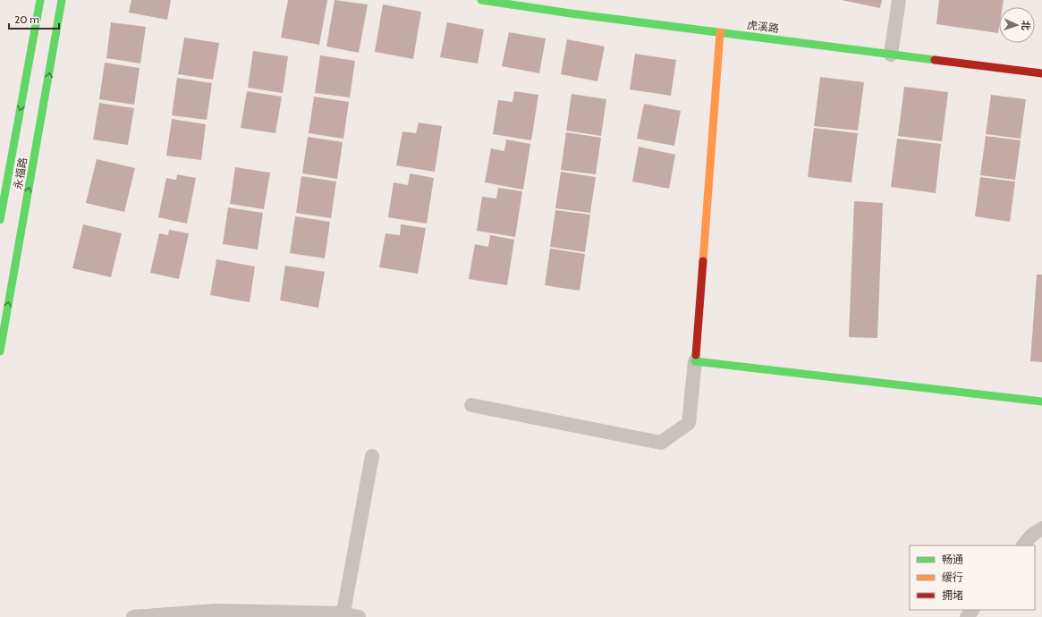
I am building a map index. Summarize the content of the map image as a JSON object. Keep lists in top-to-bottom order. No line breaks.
{"streets":{"street":["虎溪路","永福路"]},"legend":["畅通","缓行","拥堵"],"scale_bar":"20 m","north":"right"}
